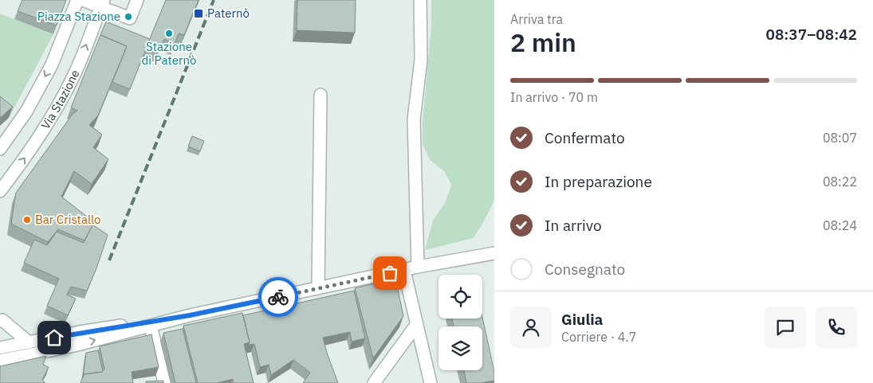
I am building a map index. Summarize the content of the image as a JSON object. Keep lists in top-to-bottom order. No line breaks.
{"streets":{"street":["Via Stazione"]},"places":{"transit":["Paternò"],"other":["Piazza Stazione","Stazione di Paternò","Bar Cristallo"]},"page":{"heading":["2 min","Arriva tra","08:37–08:42"],"panel":["Giulia","Corriere · 4.7"],"bar":"In arrivo · 70 m","list":[["Confermato","08:07"],["In preparazione","08:22"],["In arrivo","08:24"],"Consegnato"]}}
